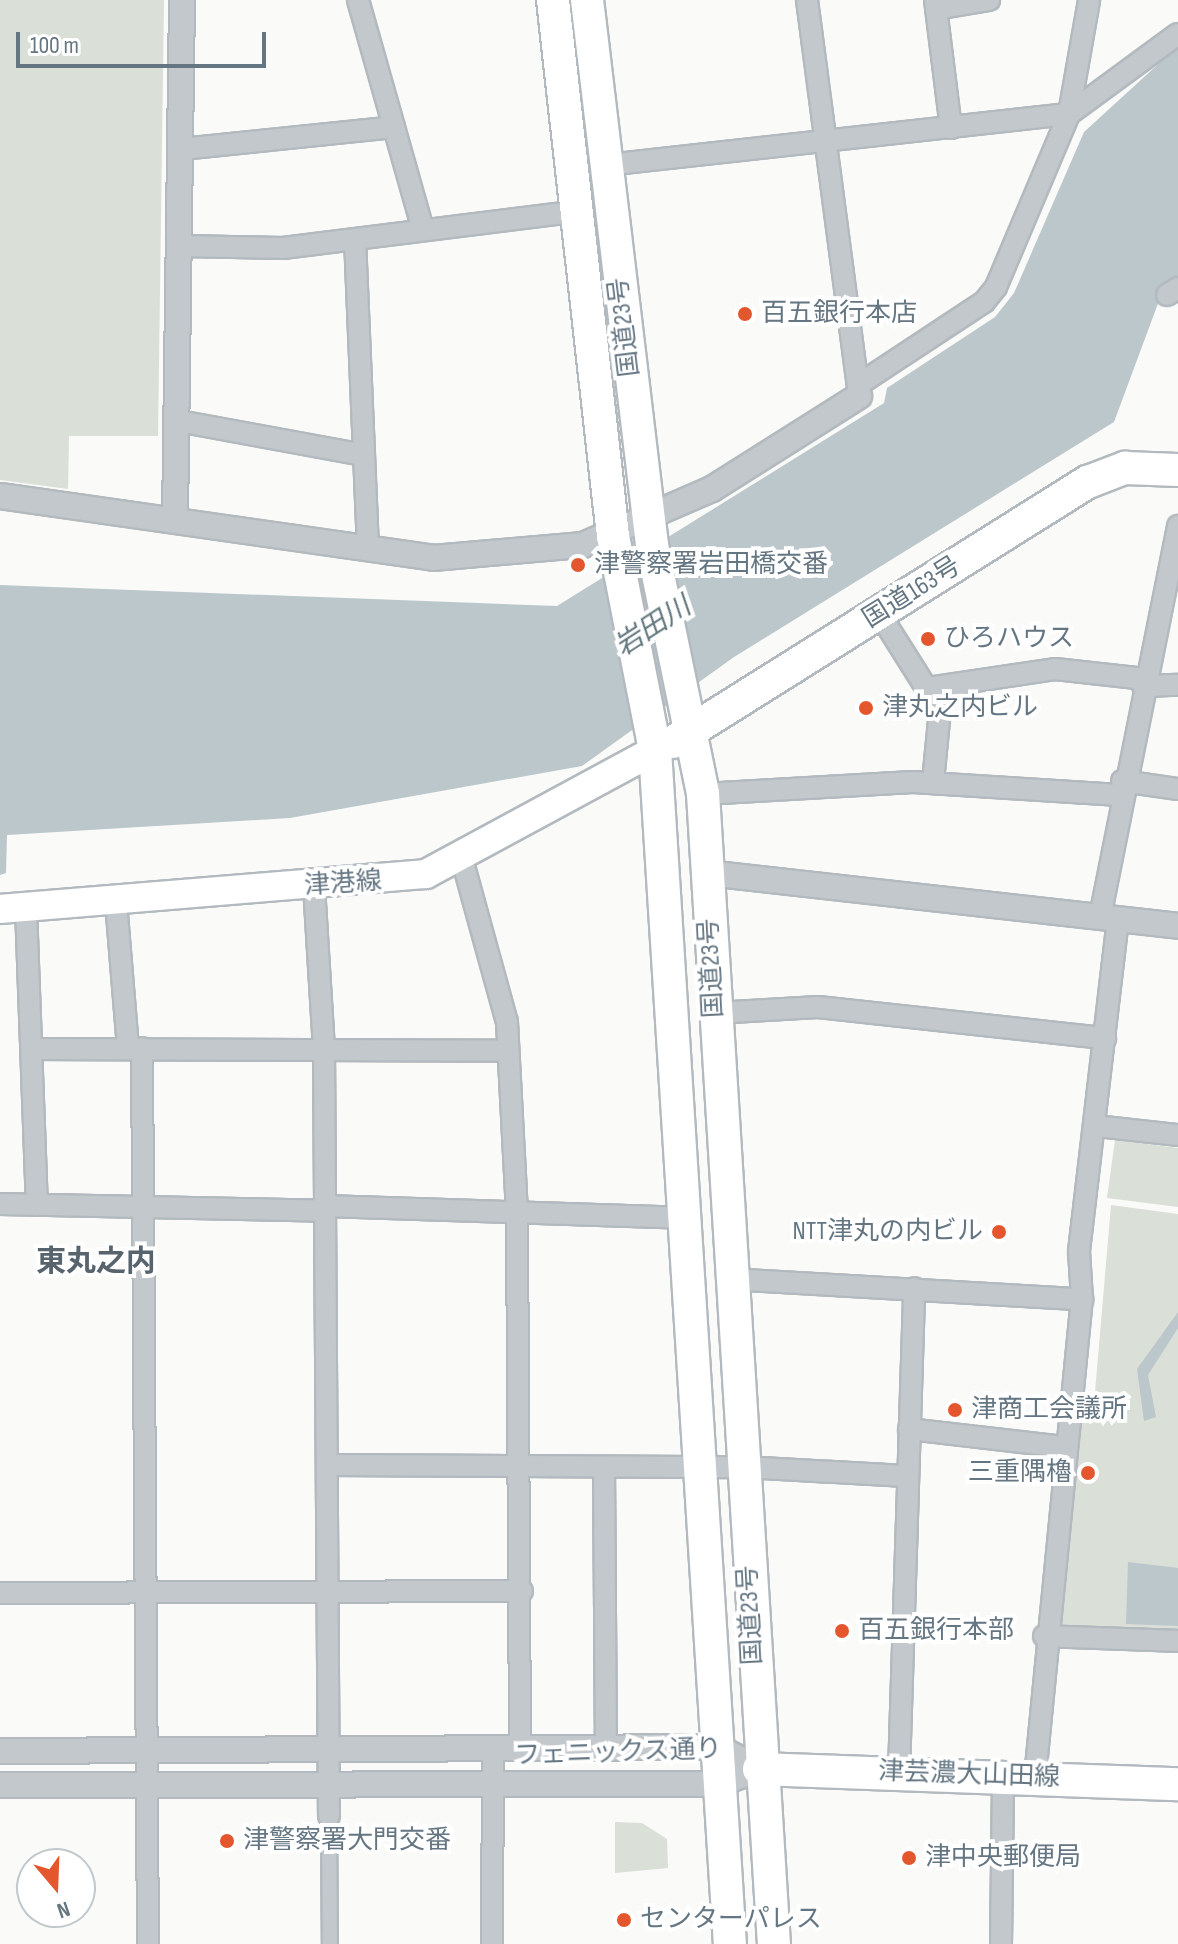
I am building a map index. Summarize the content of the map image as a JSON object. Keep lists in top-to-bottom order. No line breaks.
{"streets":{"main road":["国道23号","国道163号","津港線","津芸濃大山田線"],"street":["フェニックス通り"]},"crossings":[["国道23号","国道163号"],["国道23号","津港線"],["国道23号","フェニックス通り"],["国道23号","津芸濃大山田線"],["国道163号","津港線"],["フェニックス通り","津芸濃大山田線"]],"districts":["東丸之内"],"water":["岩田川"],"places":["百五銀行本店","津警察署岩田橋交番","ひろハウス","津丸之内ビル","NTT津丸の内ビル","津商工会議所","三重隅櫓","百五銀行本部","津警察署大門交番","津中央郵便局","センターパレス"],"scale_bar":"100 m","north":"bottom"}
